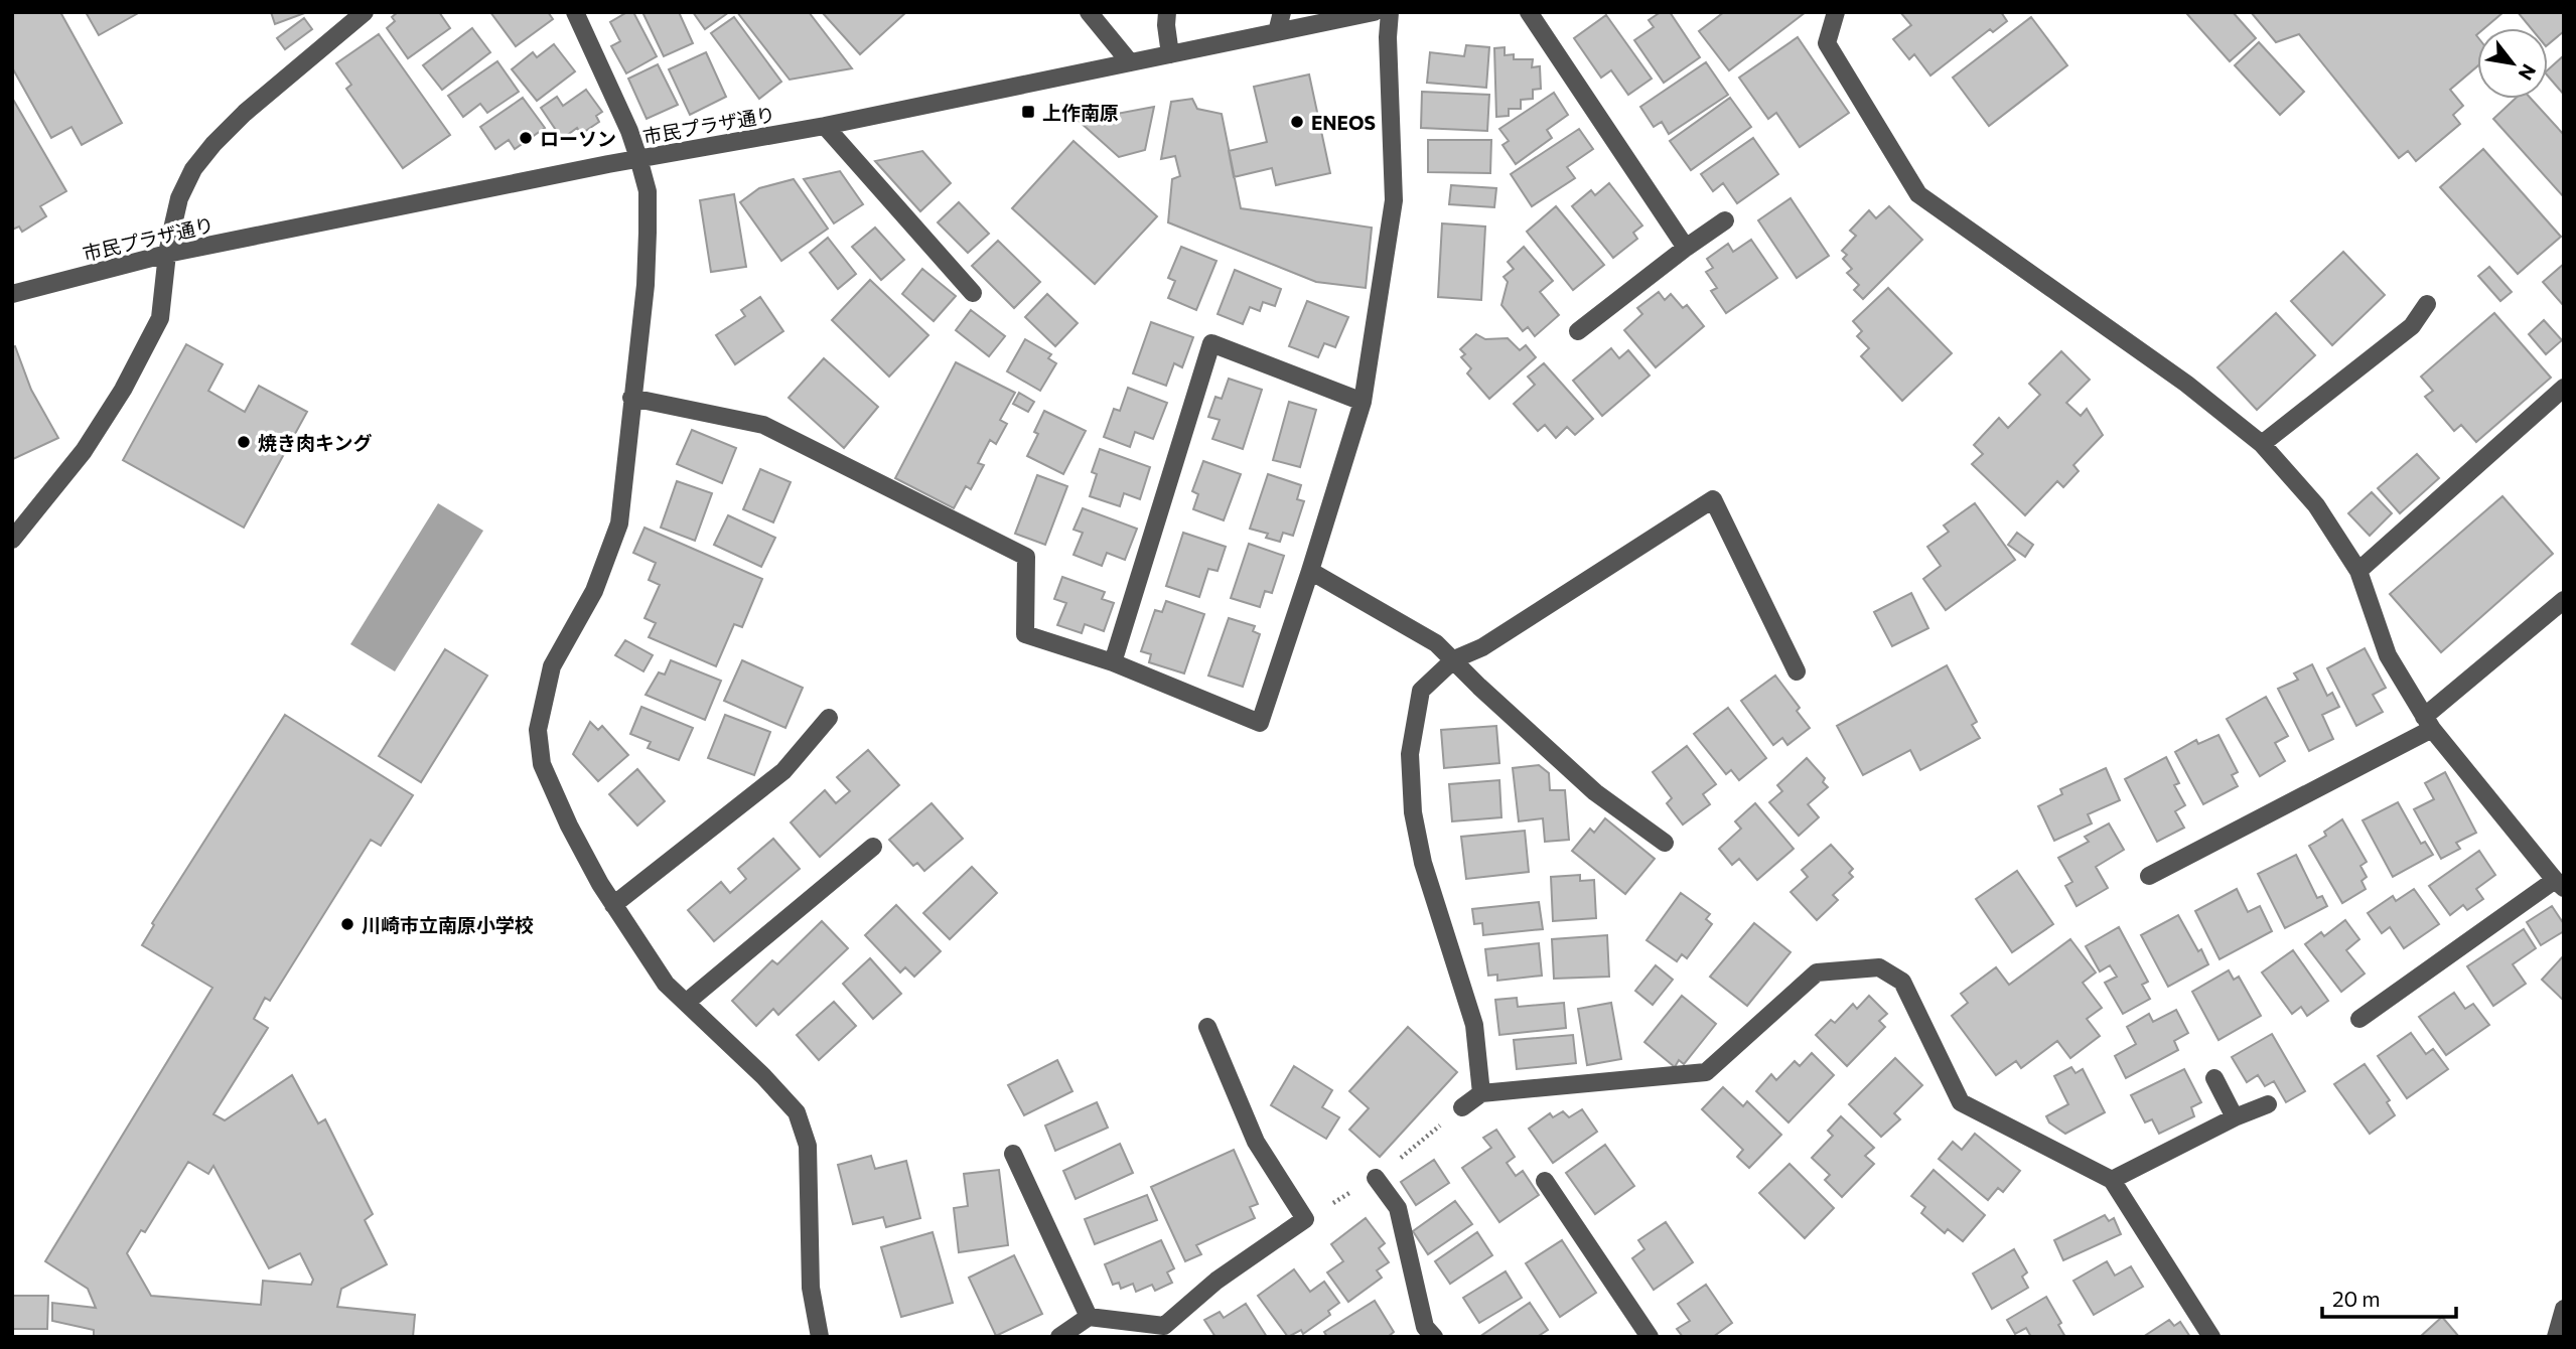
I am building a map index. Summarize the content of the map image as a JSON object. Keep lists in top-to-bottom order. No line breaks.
{"streets":{"street":["市民プラザ通り"]},"places":{"transit":["上作南原"],"other":["ENEOS","ローソン","焼き肉キング","川崎市立南原小学校"]},"scale_bar":"20 m","north":"bottom right"}
